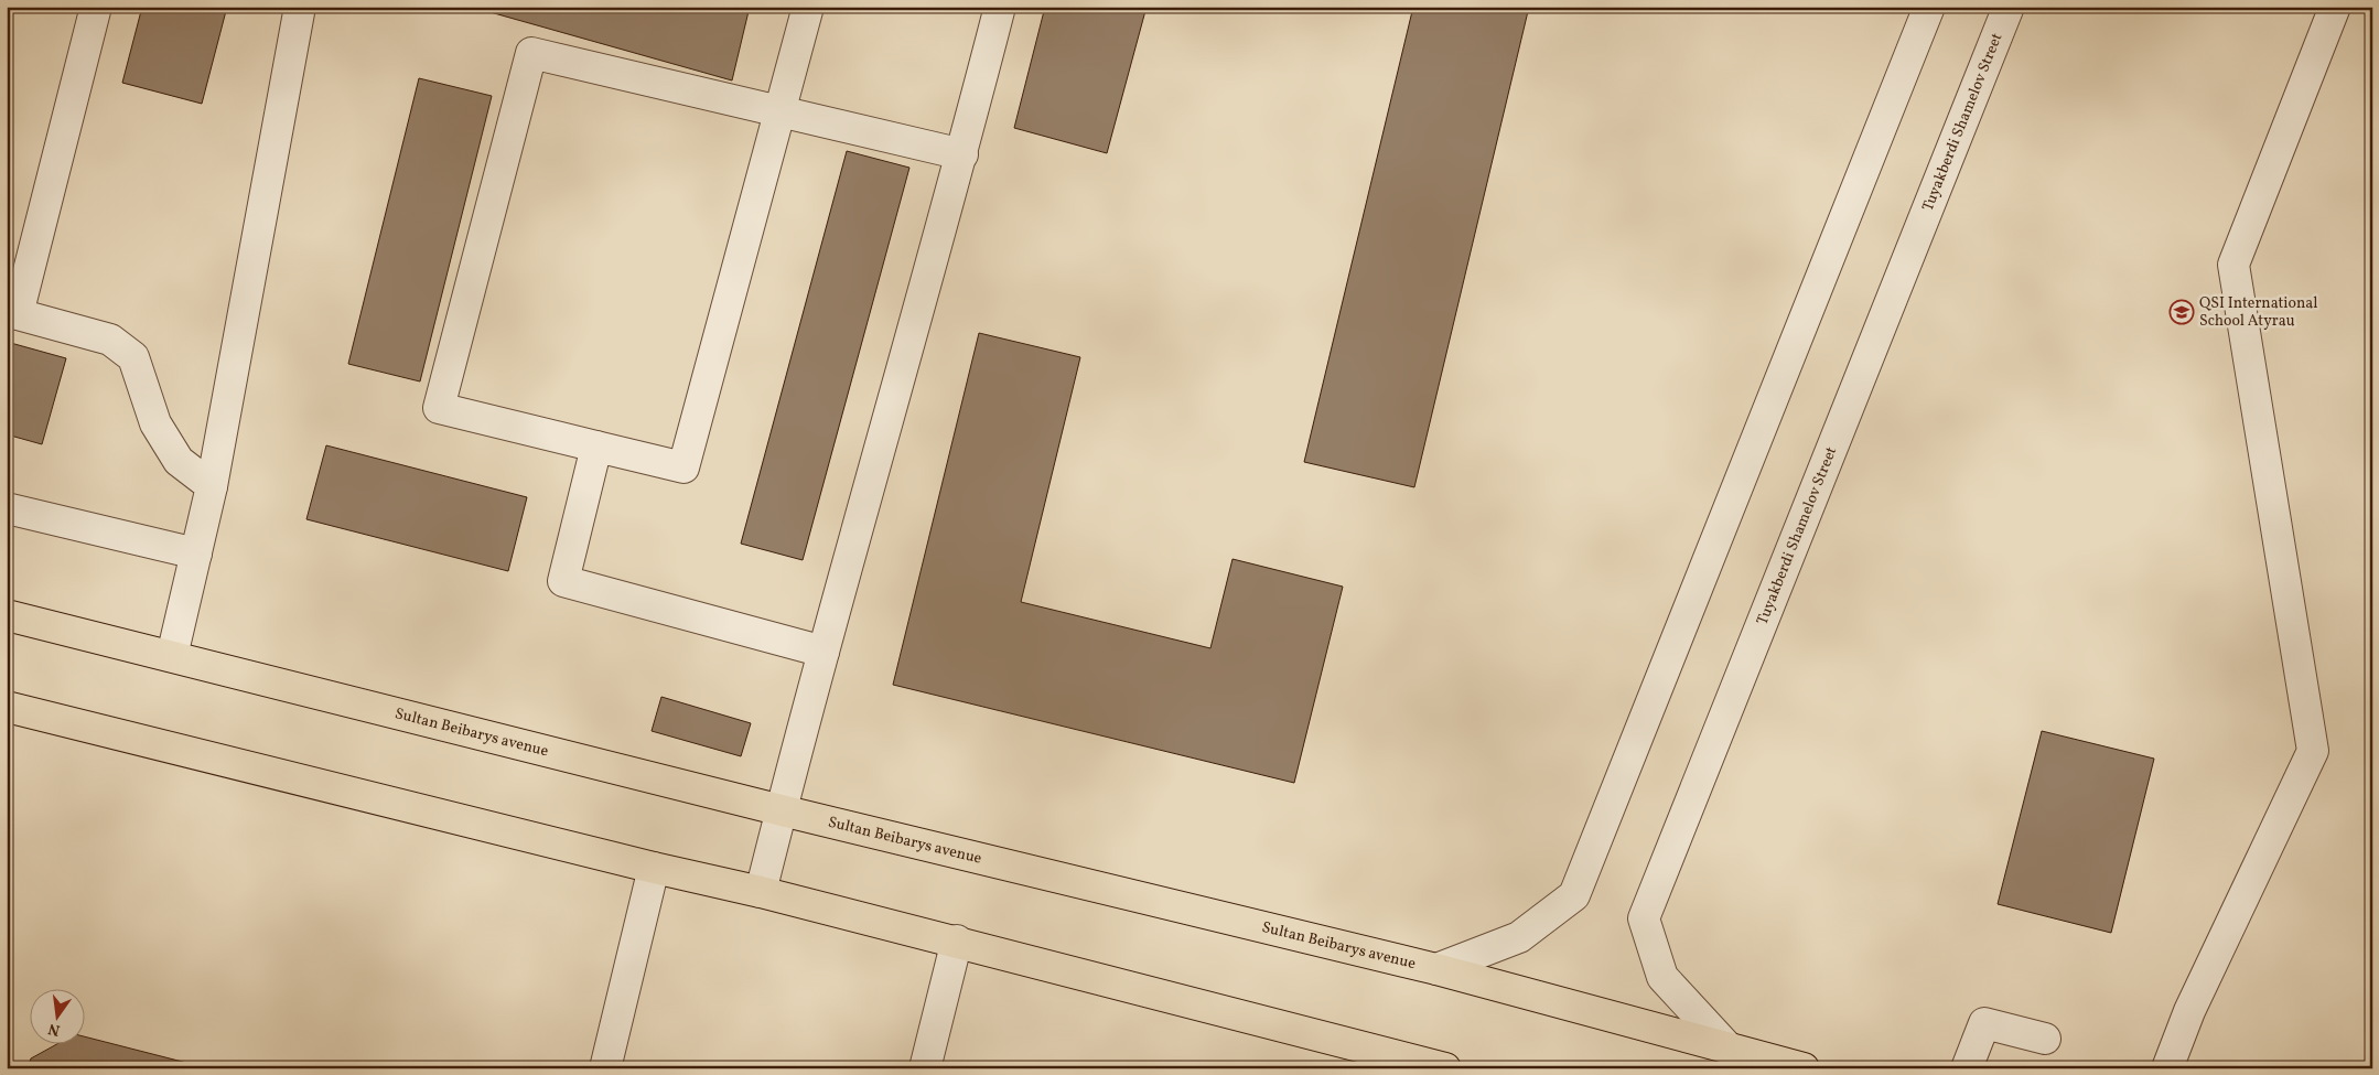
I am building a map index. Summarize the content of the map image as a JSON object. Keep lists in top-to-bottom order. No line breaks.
{"streets":{"main road":["Sultan Beibarys avenue"],"street":["Tuyakberdi Shamelov Street"]},"crossings":[["Tuyakberdi Shamelov Street","Sultan Beibarys avenue"]],"places":{"school or university":["QSI International School Atyrau"]},"north":"bottom"}
